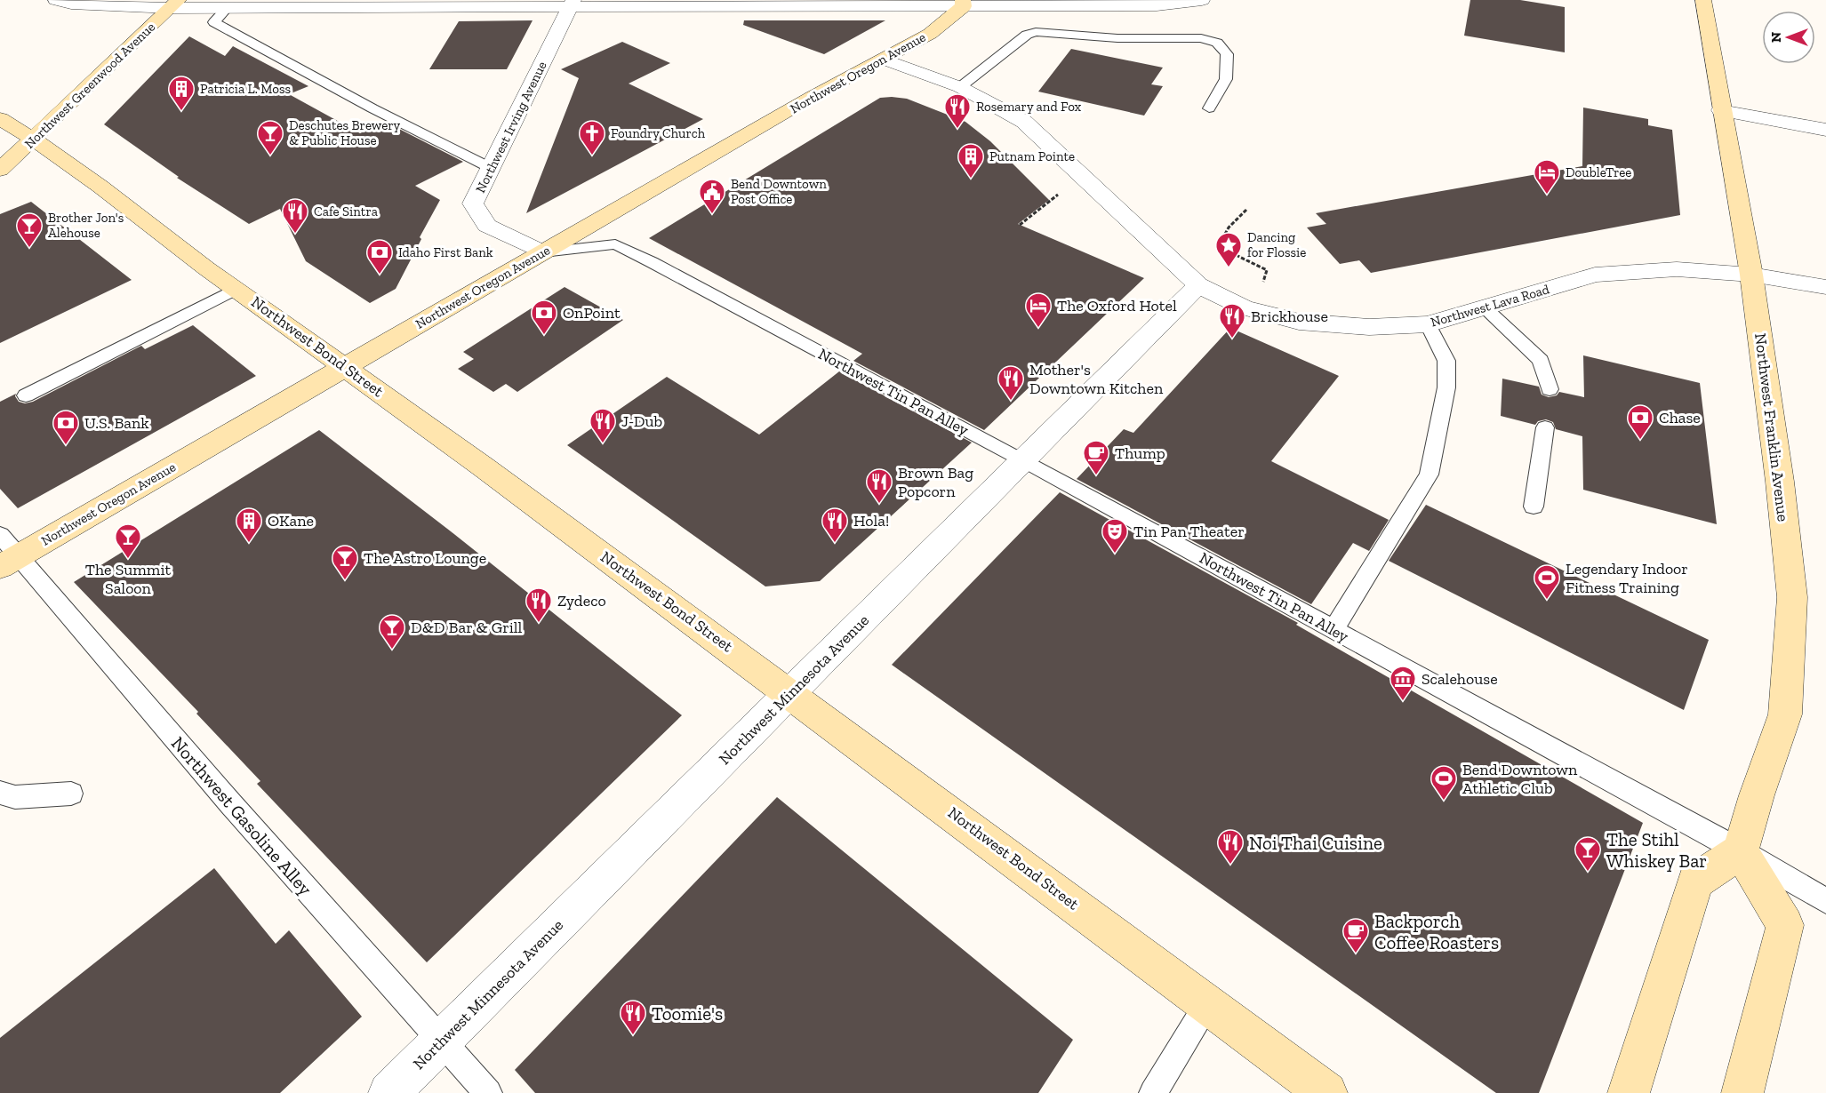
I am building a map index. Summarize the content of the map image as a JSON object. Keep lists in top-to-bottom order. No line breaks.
{"streets":{"street":["Northwest Oregon Avenue","Northwest Greenwood Avenue","Northwest Irving Avenue","Northwest Lava Road","Northwest Bond Street","Northwest Franklin Avenue","Northwest Minnesota Avenue"],"lane":["Northwest Tin Pan Alley","Northwest Gasoline Alley"]},"crossings":[["Northwest Oregon Avenue","Northwest Irving Avenue"],["Northwest Oregon Avenue","Northwest Lava Road"],["Northwest Oregon Avenue","Northwest Bond Street"],["Northwest Oregon Avenue","Northwest Tin Pan Alley"],["Northwest Oregon Avenue","Northwest Gasoline Alley"],["Northwest Greenwood Avenue","Northwest Bond Street"],["Northwest Irving Avenue","Northwest Tin Pan Alley"],["Northwest Lava Road","Northwest Franklin Avenue"],["Northwest Lava Road","Northwest Minnesota Avenue"],["Northwest Bond Street","Northwest Minnesota Avenue"],["Northwest Tin Pan Alley","Northwest Franklin Avenue"],["Northwest Tin Pan Alley","Northwest Minnesota Avenue"],["Northwest Minnesota Avenue","Northwest Gasoline Alley"]],"places":{"building":["Patricia L. Moss","Putnam Pointe","OKane"],"restaurant":["Rosemary and Fox","Cafe Sintra","Brickhouse","Mother's Downtown Kitchen","J-Dub","Brown Bag Popcorn","Hola!","Zydeco","Noi Thai Cuisine","Toomie's"],"bar":["Deschutes Brewery & Public House","Brother Jon's Alehouse","The Summit Saloon","The Astro Lounge","D&D Bar & Grill","The Stihl Whiskey Bar"],"church":["Foundry Church"],"hotel":["DoubleTree","The Oxford Hotel"],"public building":["Bend Downtown Post Office"],"place":["Dancing for Flossie"],"bank":["Idaho First Bank","OnPoint","Chase","U.S. Bank"],"cafe":["Thump","Backporch Coffee Roasters"],"theatre":["Tin Pan Theater"],"sports":["Legendary Indoor Fitness Training","Bend Downtown Athletic Club"],"museum":["Scalehouse"]},"north":"left"}
